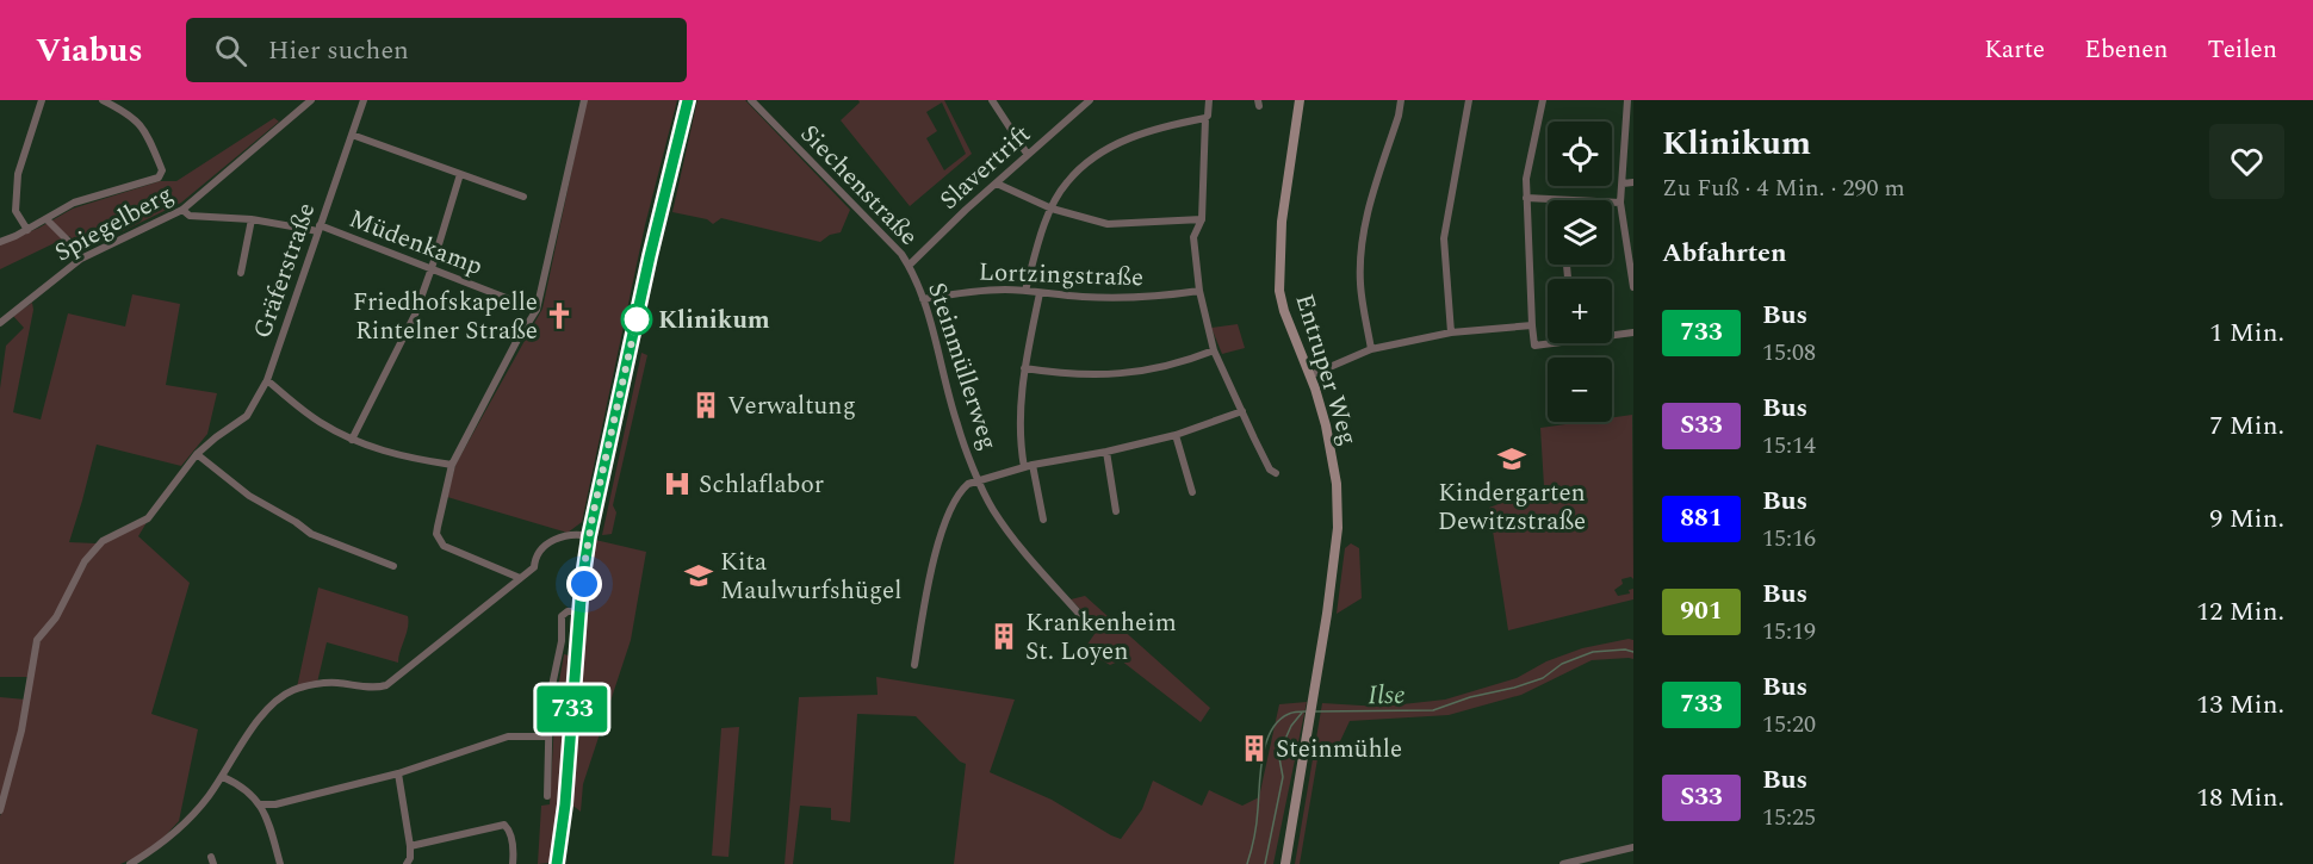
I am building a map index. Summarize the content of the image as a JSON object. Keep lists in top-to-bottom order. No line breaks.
{"streets":{"main road":["Entruper Weg"],"street":["Slavertrift","Siechenstraße","Spiegelberg","Müdenkamp","Gräferstraße","Lortzingstraße","Steinmüllerweg"]},"crossings":[["Slavertrift","Siechenstraße"],["Slavertrift","Steinmüllerweg"],["Siechenstraße","Steinmüllerweg"],["Spiegelberg","Müdenkamp"],["Müdenkamp","Gräferstraße"],["Lortzingstraße","Steinmüllerweg"]],"water":["Ilse"],"places":{"church":["Friedhofskapelle Rintelner Straße"],"other":["Klinikum"],"building":["Verwaltung","Krankenheim St. Loyen","Steinmühle"],"school or university":["Kindergarten Dewitzstraße","Kita Maulwurfshügel"],"hospital":["Schlaflabor"]},"lines":["bus line 733"],"page":{"header":"Viabus","search":"Hier suchen","nav":["Karte","Ebenen","Teilen"],"on_map":"733","heading":[["Klinikum","Zu Fuß · 4 Min. · 290 m"],"Abfahrten"],"map_buttons":["+","−"],"list":[{"mark":"733","name":"Bus","note":"15:08","value":"1 Min."},{"mark":"S33","name":"Bus","note":"15:14","value":"7 Min."},{"mark":"881","name":"Bus","note":"15:16","value":"9 Min."},{"mark":"901","name":"Bus","note":"15:19","value":"12 Min."},{"mark":"733","name":"Bus","note":"15:20","value":"13 Min."},{"mark":"S33","name":"Bus","note":"15:25","value":"18 Min."}]}}
